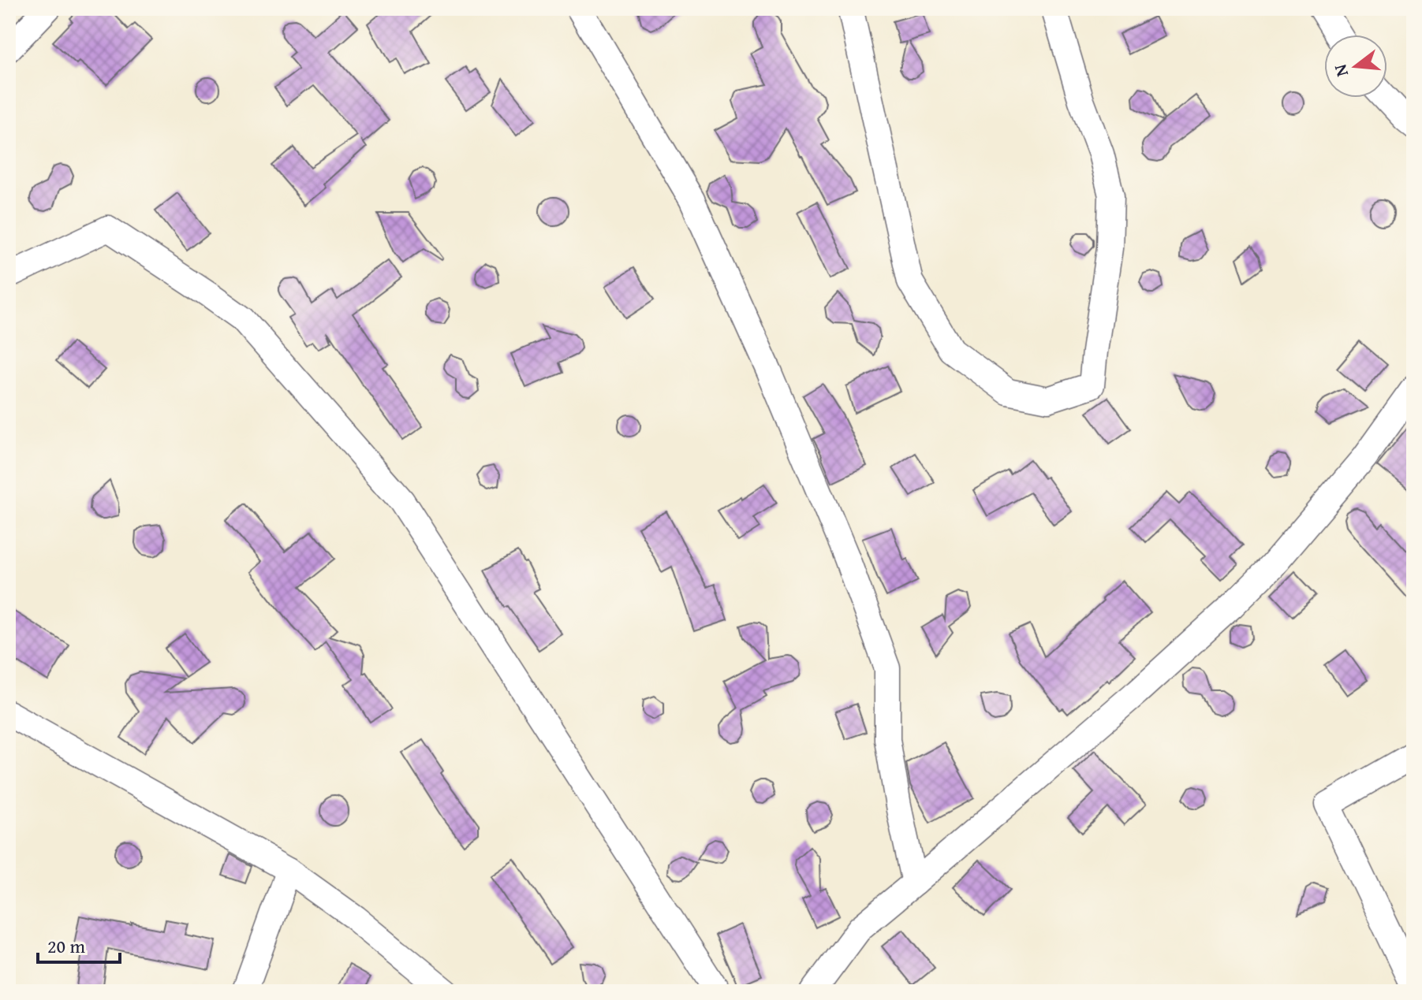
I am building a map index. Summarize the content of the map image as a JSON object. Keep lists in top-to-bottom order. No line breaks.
{"scale_bar":"20 m","north":"left"}
